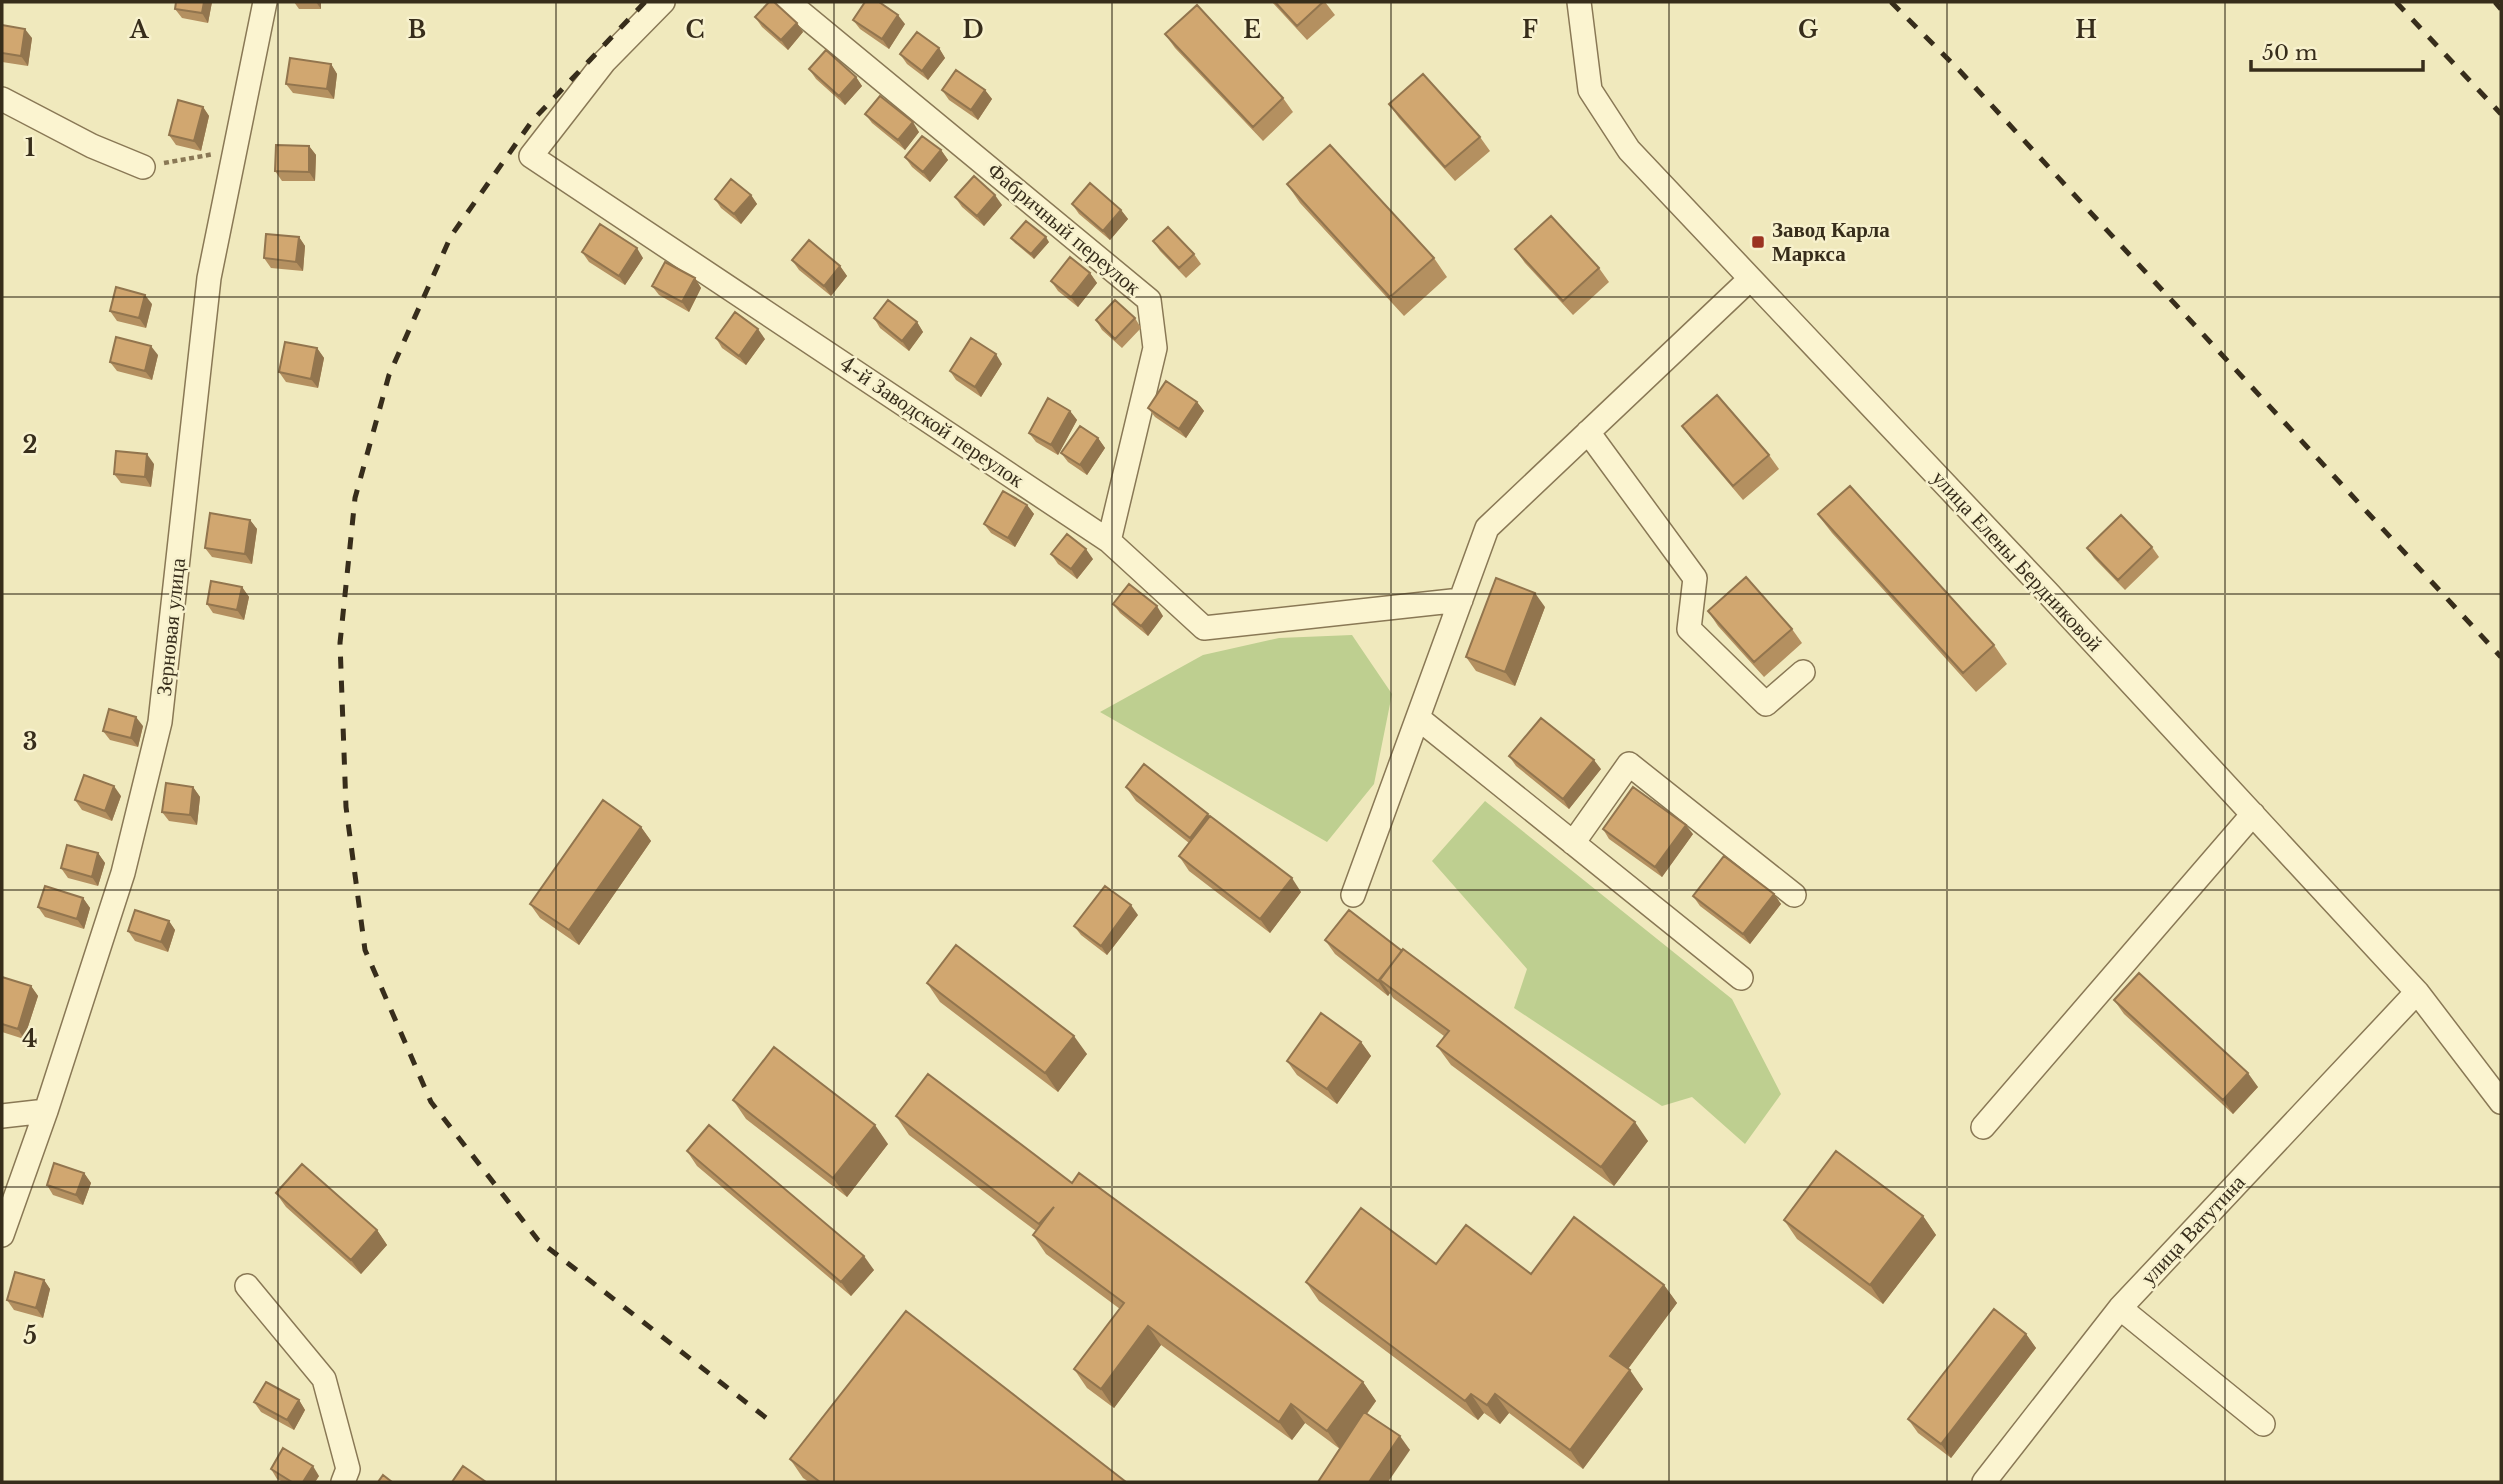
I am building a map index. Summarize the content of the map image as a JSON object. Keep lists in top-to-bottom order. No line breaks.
{"streets":{"street":["Фабричный переулок","4-й Заводской переулок","улица Елены Бердниковой","Зерновая улица","улица Ватутина"]},"crossings":[["Фабричный переулок","4-й Заводской переулок"],["улица Елены Бердниковой","улица Ватутина"]],"places":{"transit":["Завод Карла Маркса"]},"scale_bar":"50 m","grid":{"columns":["A","B","C","D","E","F","G","H"],"rows":["1","2","3","4","5"]}}
